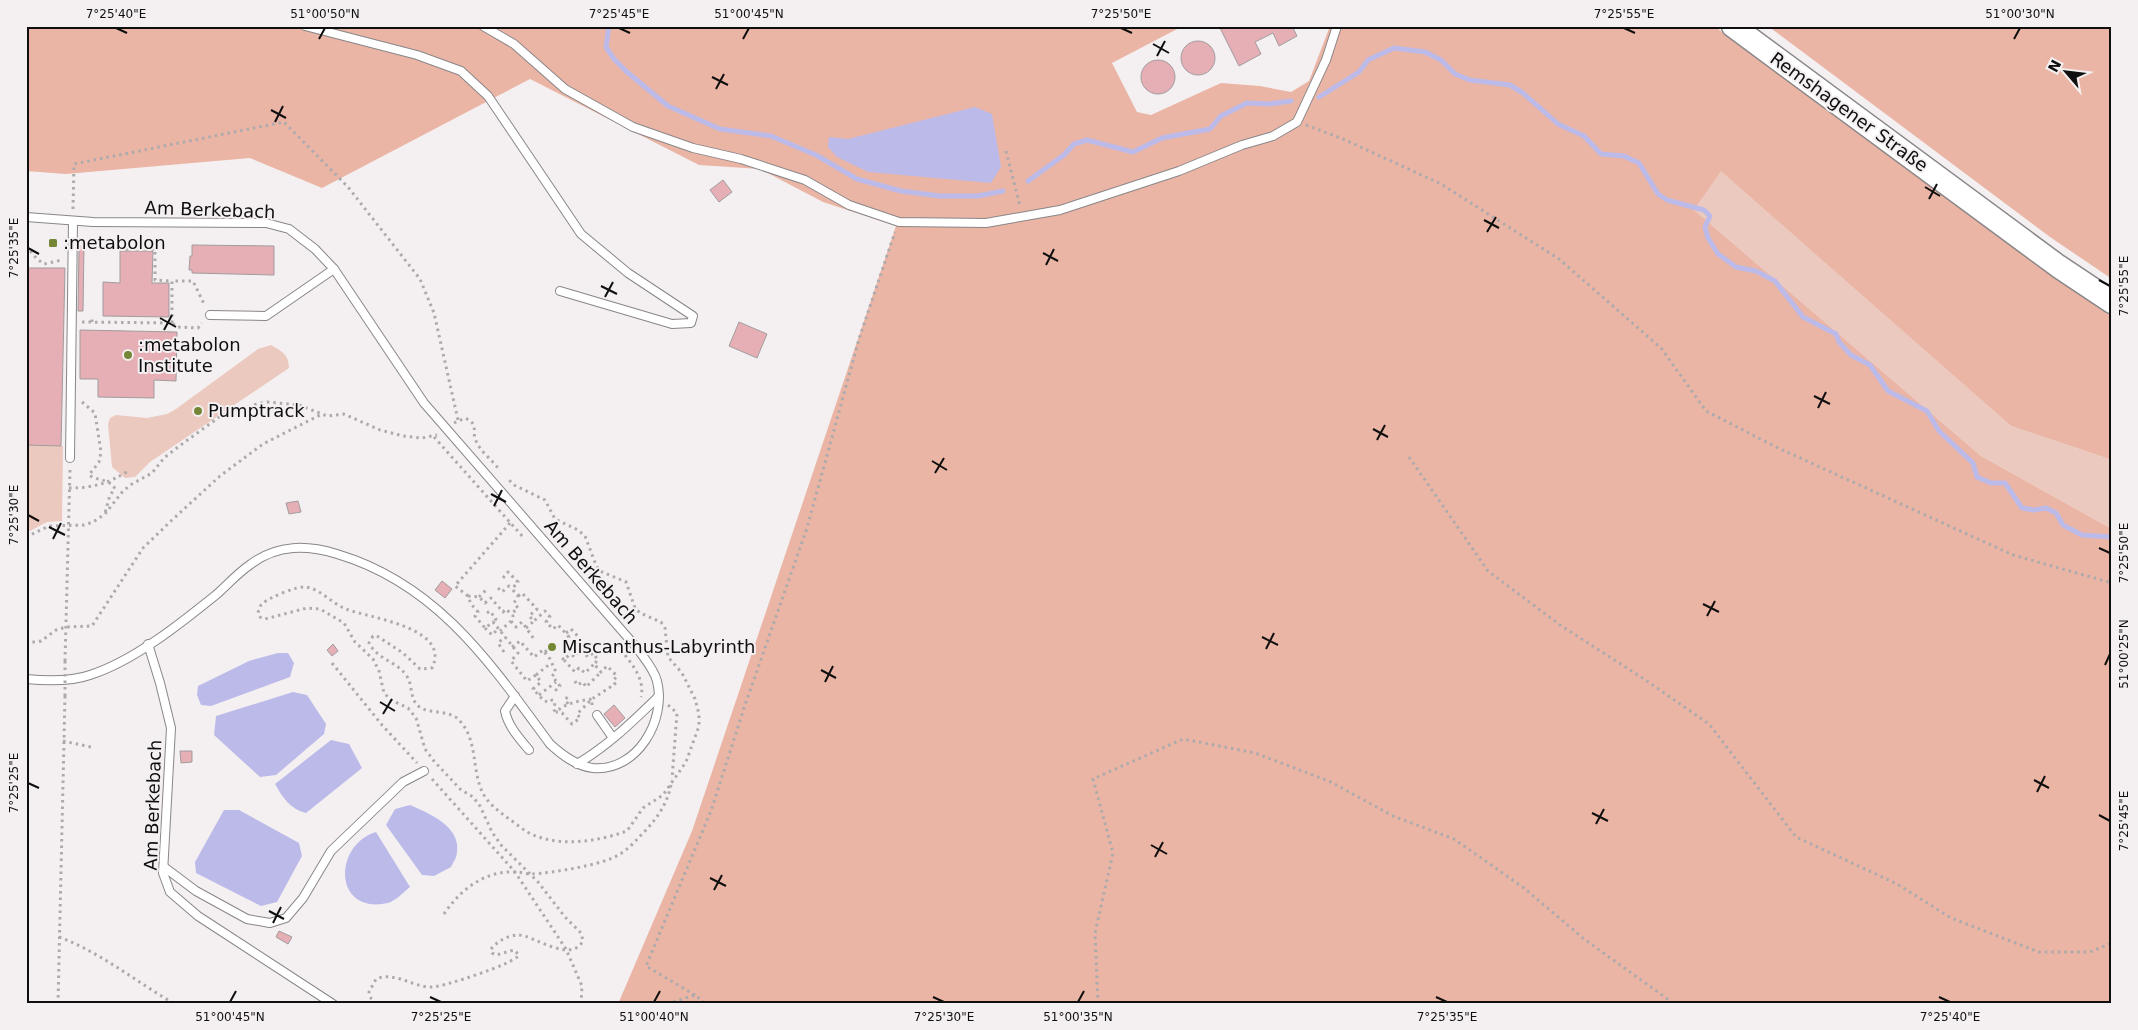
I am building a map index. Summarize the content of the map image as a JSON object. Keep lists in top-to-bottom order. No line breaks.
{"streets":{"main road":["Remshagener Straße"],"lane":["Am Berkebach"]},"places":{"transit":[":metabolon"],"other":[":metabolon Institute","Pumptrack","Miscanthus-Labyrinth"]},"north":"top left","coordinates":["7°25'40\"E","51°00'50\"N","7°25'45\"E","51°00'45\"N","7°25'50\"E","7°25'55\"E","51°00'30\"N","7°25'35\"E","7°25'30\"E","51°00'25\"N","7°25'25\"E","51°00'40\"N","51°00'35\"N"]}
